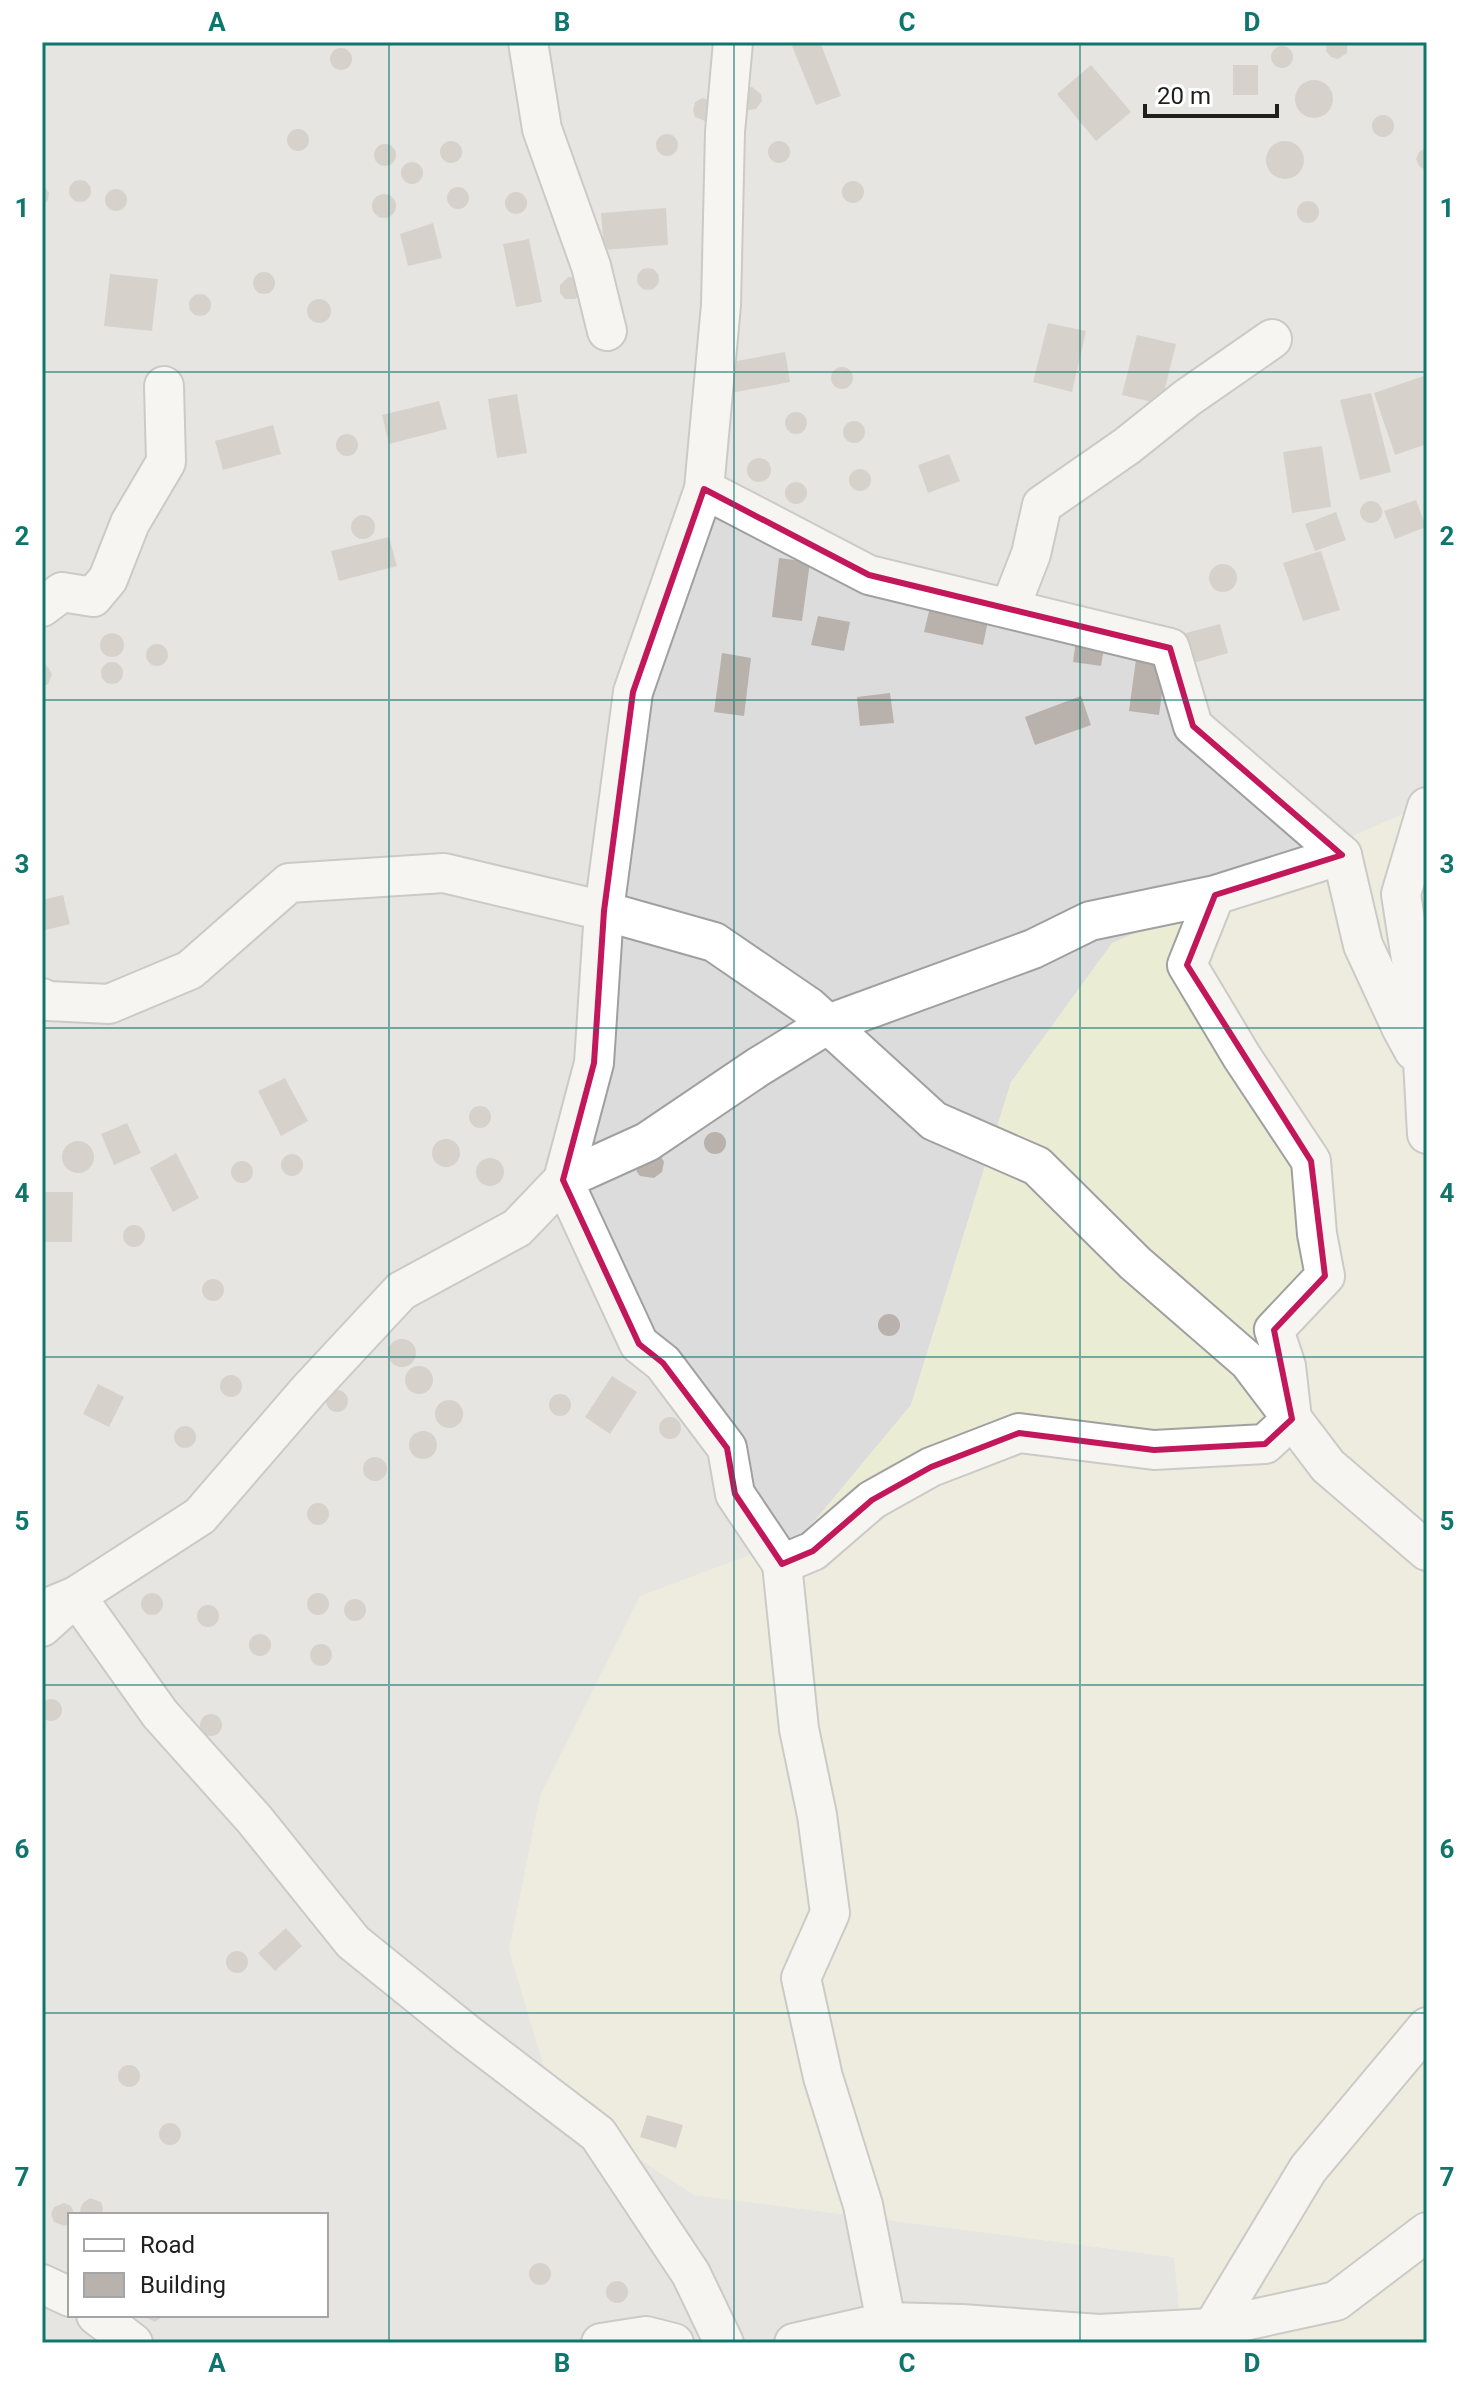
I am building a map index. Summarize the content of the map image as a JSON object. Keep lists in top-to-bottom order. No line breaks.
{"legend":["Road","Building"],"scale_bar":"20 m","grid":{"columns":["A","B","C","D"],"rows":["1","2","3","4","5","6","7"]}}
